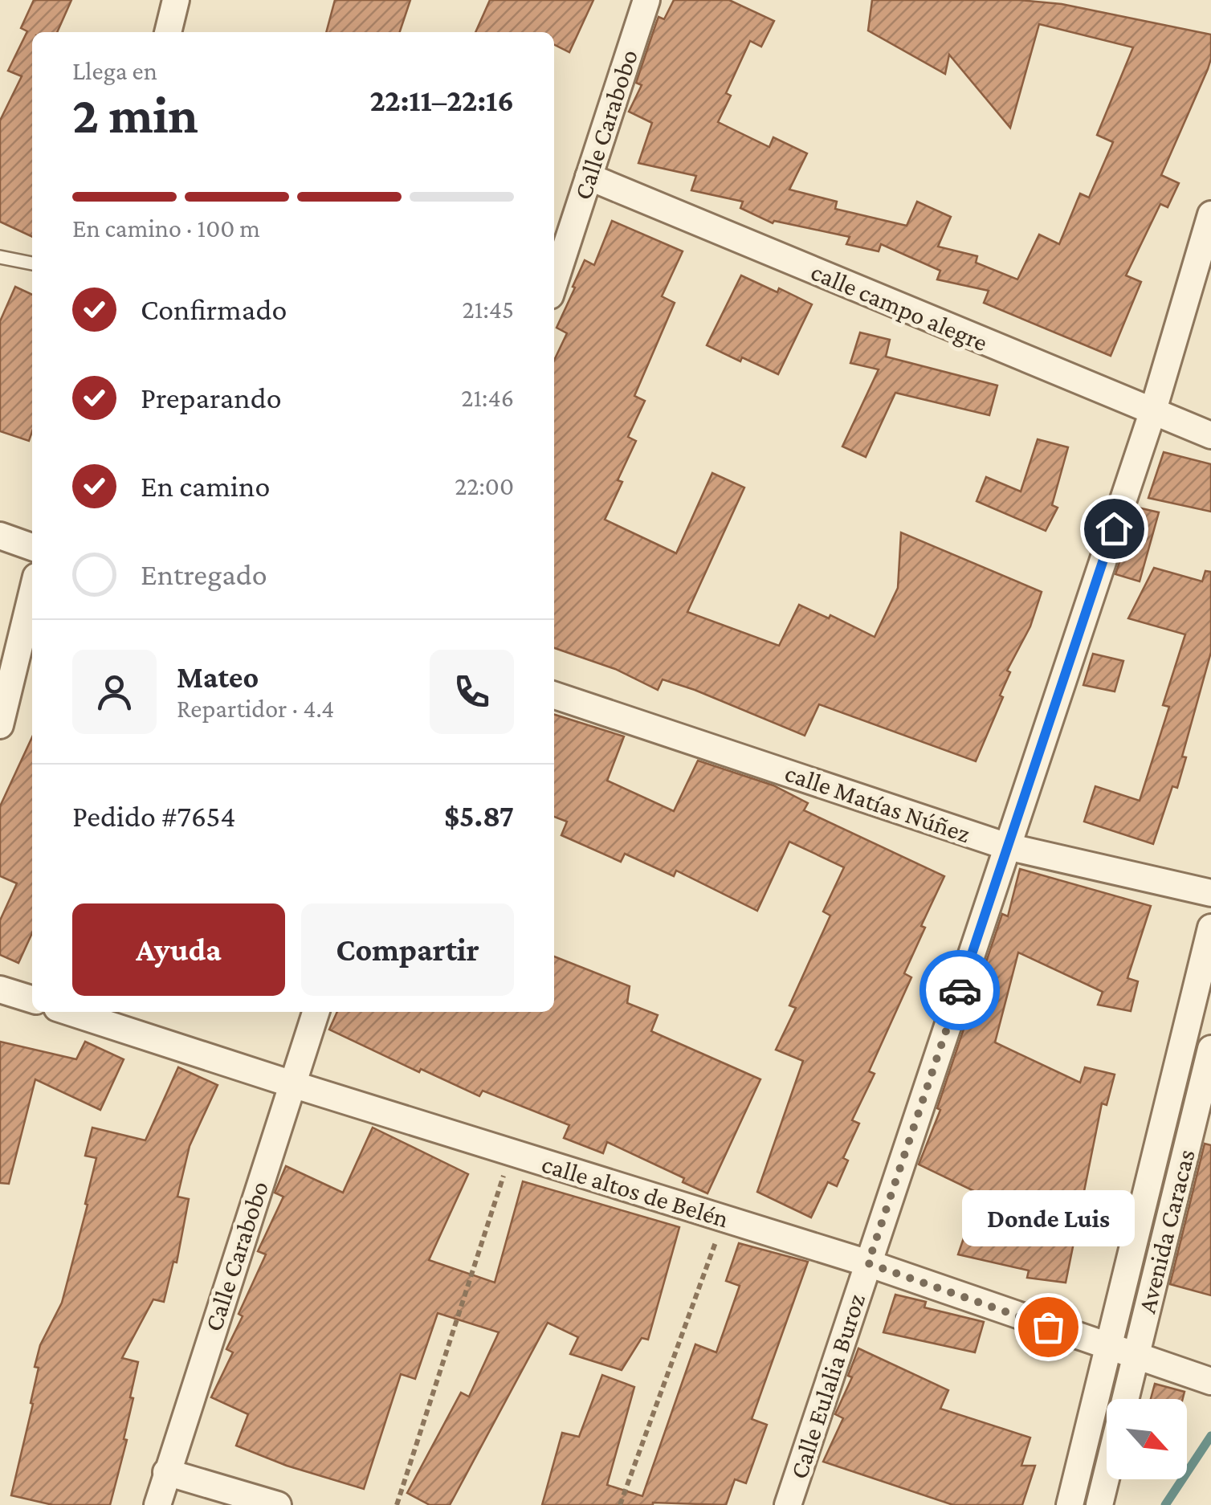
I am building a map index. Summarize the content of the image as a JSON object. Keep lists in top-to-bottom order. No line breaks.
{"streets":{"street":["Calle Carabobo","calle campo alegre","calle Matías Núñez","calle altos de Belén","Avenida Caracas","Calle Eulalia Buroz"]},"crossings":[["Calle Carabobo","calle campo alegre"],["Calle Carabobo","calle altos de Belén"],["calle campo alegre","Calle Eulalia Buroz"],["calle Matías Núñez","Calle Eulalia Buroz"],["calle altos de Belén","Avenida Caracas"],["calle altos de Belén","Calle Eulalia Buroz"]],"places":["Donde Luis"],"north":"bottom right","page":{"heading":["2 min","Llega en","22:11–22:16"],"panel":["Mateo","Repartidor · 4.4","Pedido #7654","$5.87"],"bar":"En camino · 100 m","list":[["Confirmado","21:45"],["Preparando","21:46"],["En camino","22:00"],"Entregado"],"buttons":["Ayuda","Compartir"],"bubble":"Donde Luis"}}
